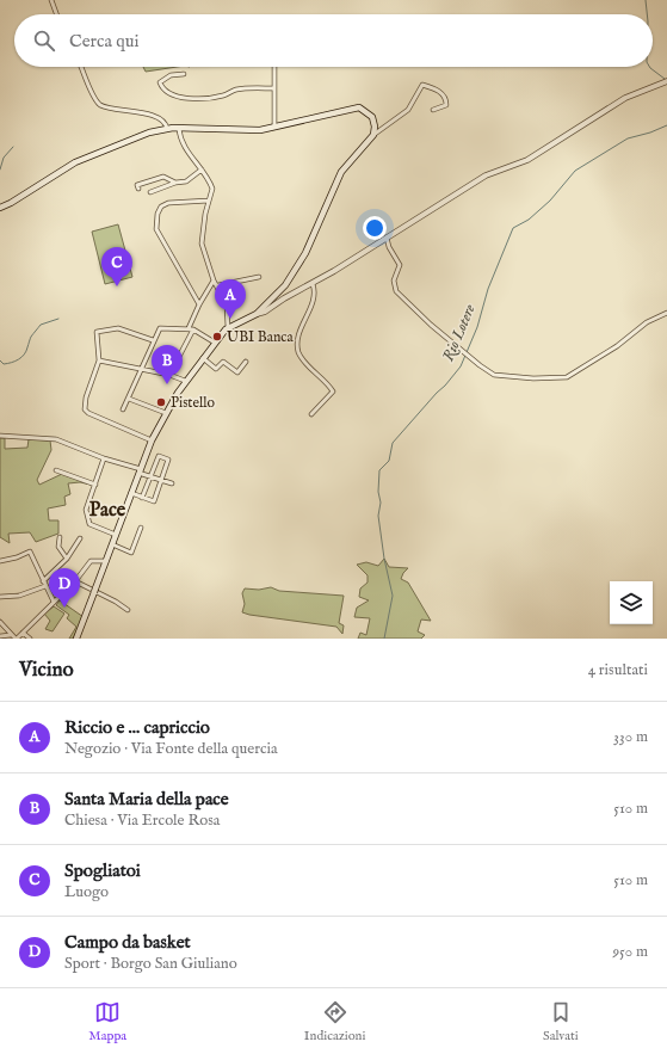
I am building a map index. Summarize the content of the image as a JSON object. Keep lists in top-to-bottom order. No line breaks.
{"districts":["Pace"],"water":["Rio Lotere"],"places":["UBI Banca","Pistello"],"page":{"search":"Cerca qui","pins":["C","A","B","D"],"heading":["Vicino","4 risultati"],"list":[{"mark":"A","name":"Riccio e ... capriccio","note":"Negozio · Via Fonte della quercia","value":"330 m"},{"mark":"B","name":"Santa Maria della pace","note":"Chiesa · Via Ercole Rosa","value":"510 m"},{"mark":"C","name":"Spogliatoi","note":"Luogo","value":"510 m"},{"mark":"D","name":"Campo da basket","note":"Sport · Borgo San Giuliano","value":"950 m"}],"nav":["Mappa","Indicazioni","Salvati"]}}
